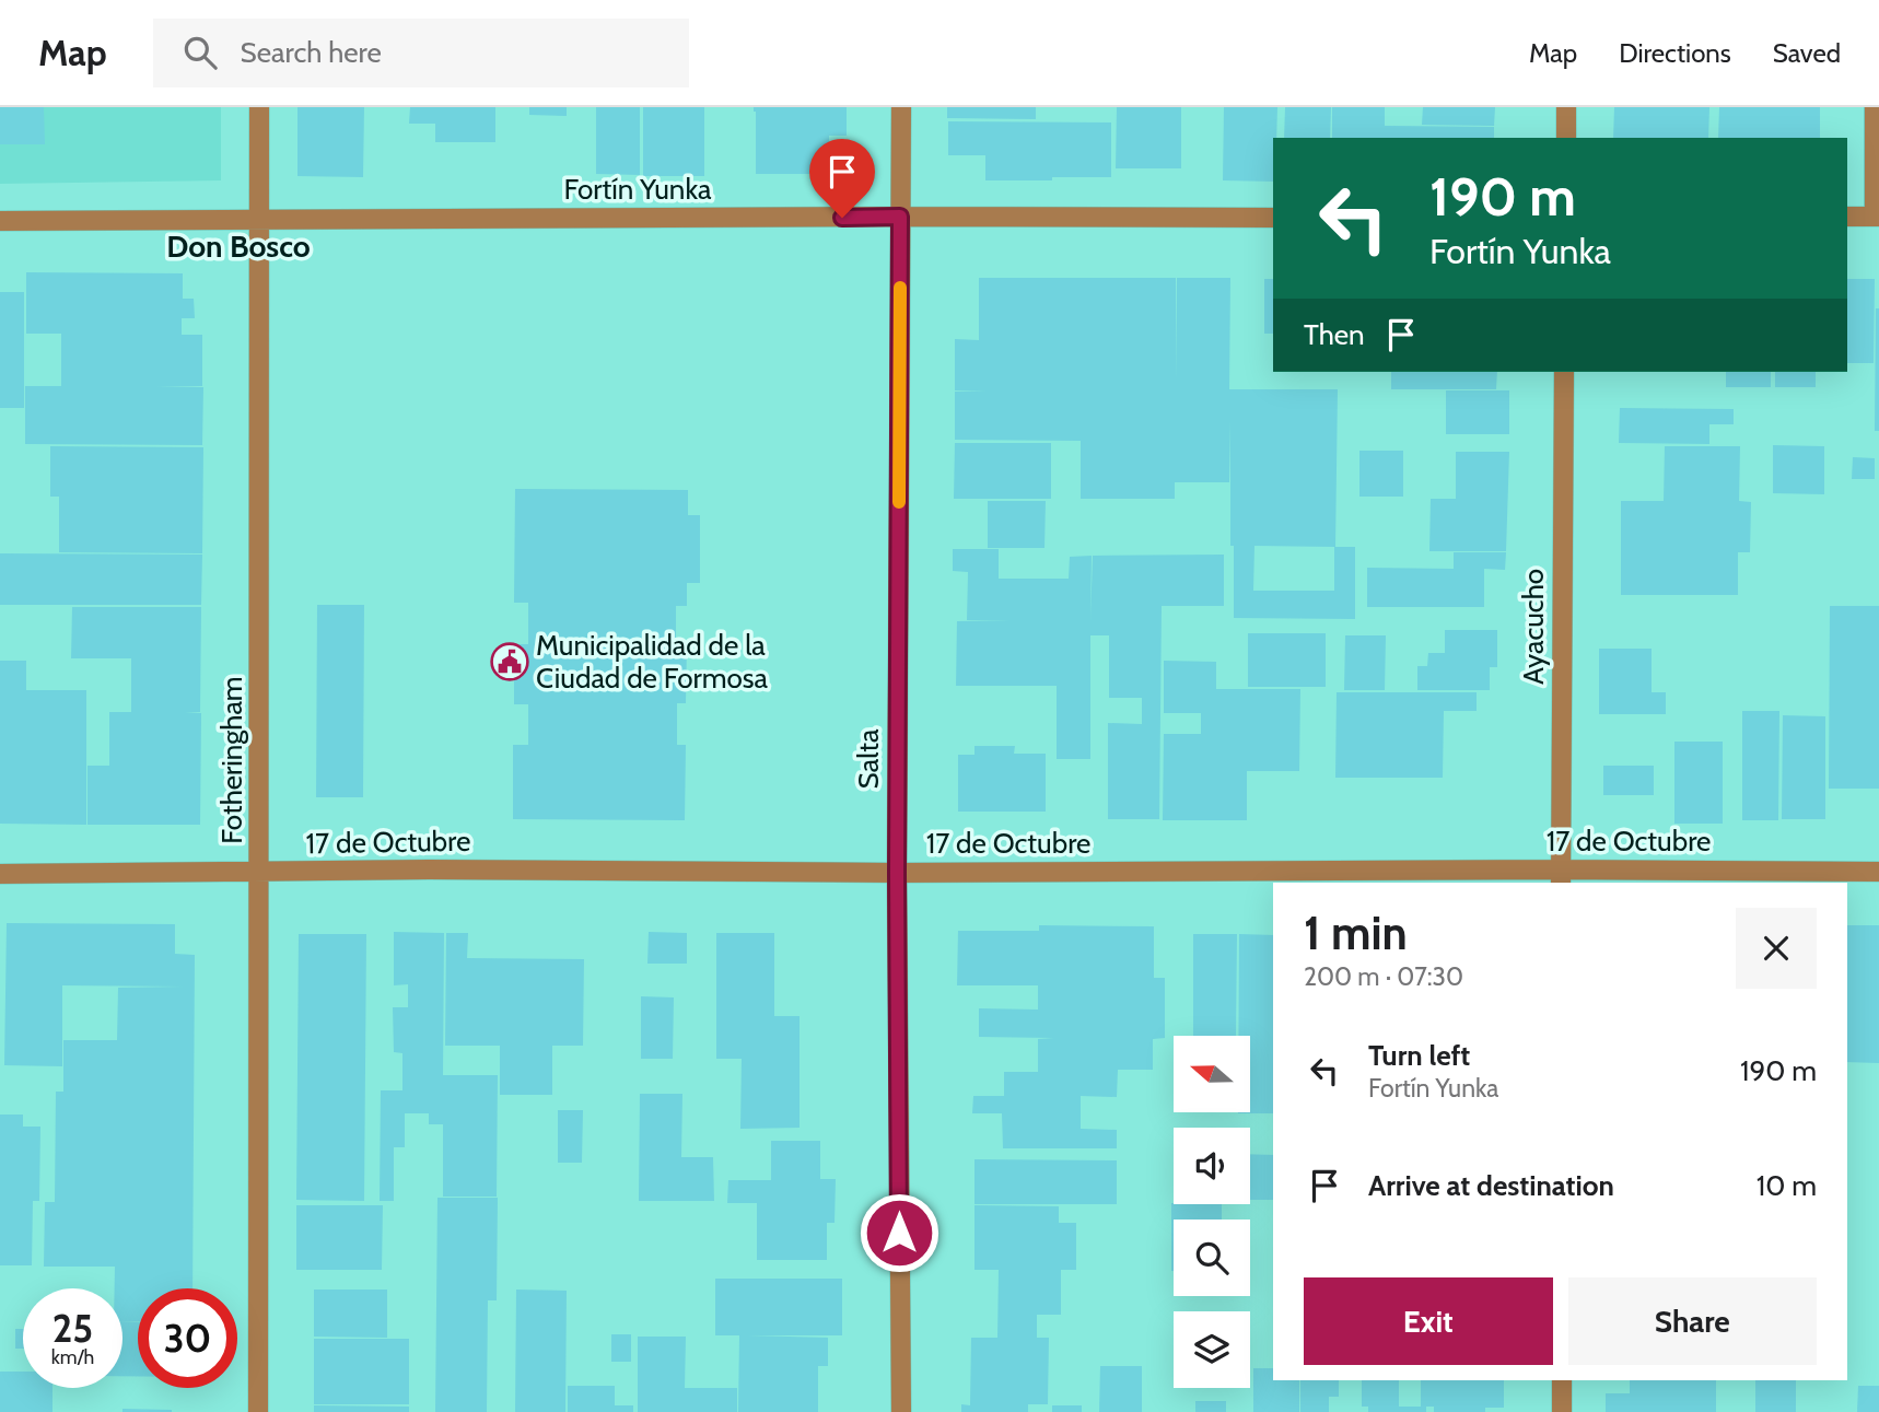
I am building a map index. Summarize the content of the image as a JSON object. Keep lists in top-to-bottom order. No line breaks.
{"streets":{"street":["Fortín Yunka","Ayacucho","Salta","Fotheringham","17 de Octubre"]},"crossings":[["Fortín Yunka","Salta"],["Fortín Yunka","Fotheringham"],["Ayacucho","17 de Octubre"],["Salta","17 de Octubre"],["Fotheringham","17 de Octubre"]],"districts":["Don Bosco"],"places":{"public building":["Municipalidad de la Ciudad de Formosa"]},"north":"left","page":{"header":"Map","search":"Search here","nav":["Map","Directions","Saved"],"turn":["190 m","Fortín Yunka"],"then":"Then","heading":["1 min","200 m · 07:30"],"list":[{"name":"Turn left","note":"Fortín Yunka","value":"190 m"},{"name":"Arrive at destination","value":"10 m"}],"buttons":["Exit","Share"],"speed":"25 km/h","limit":"30"}}
